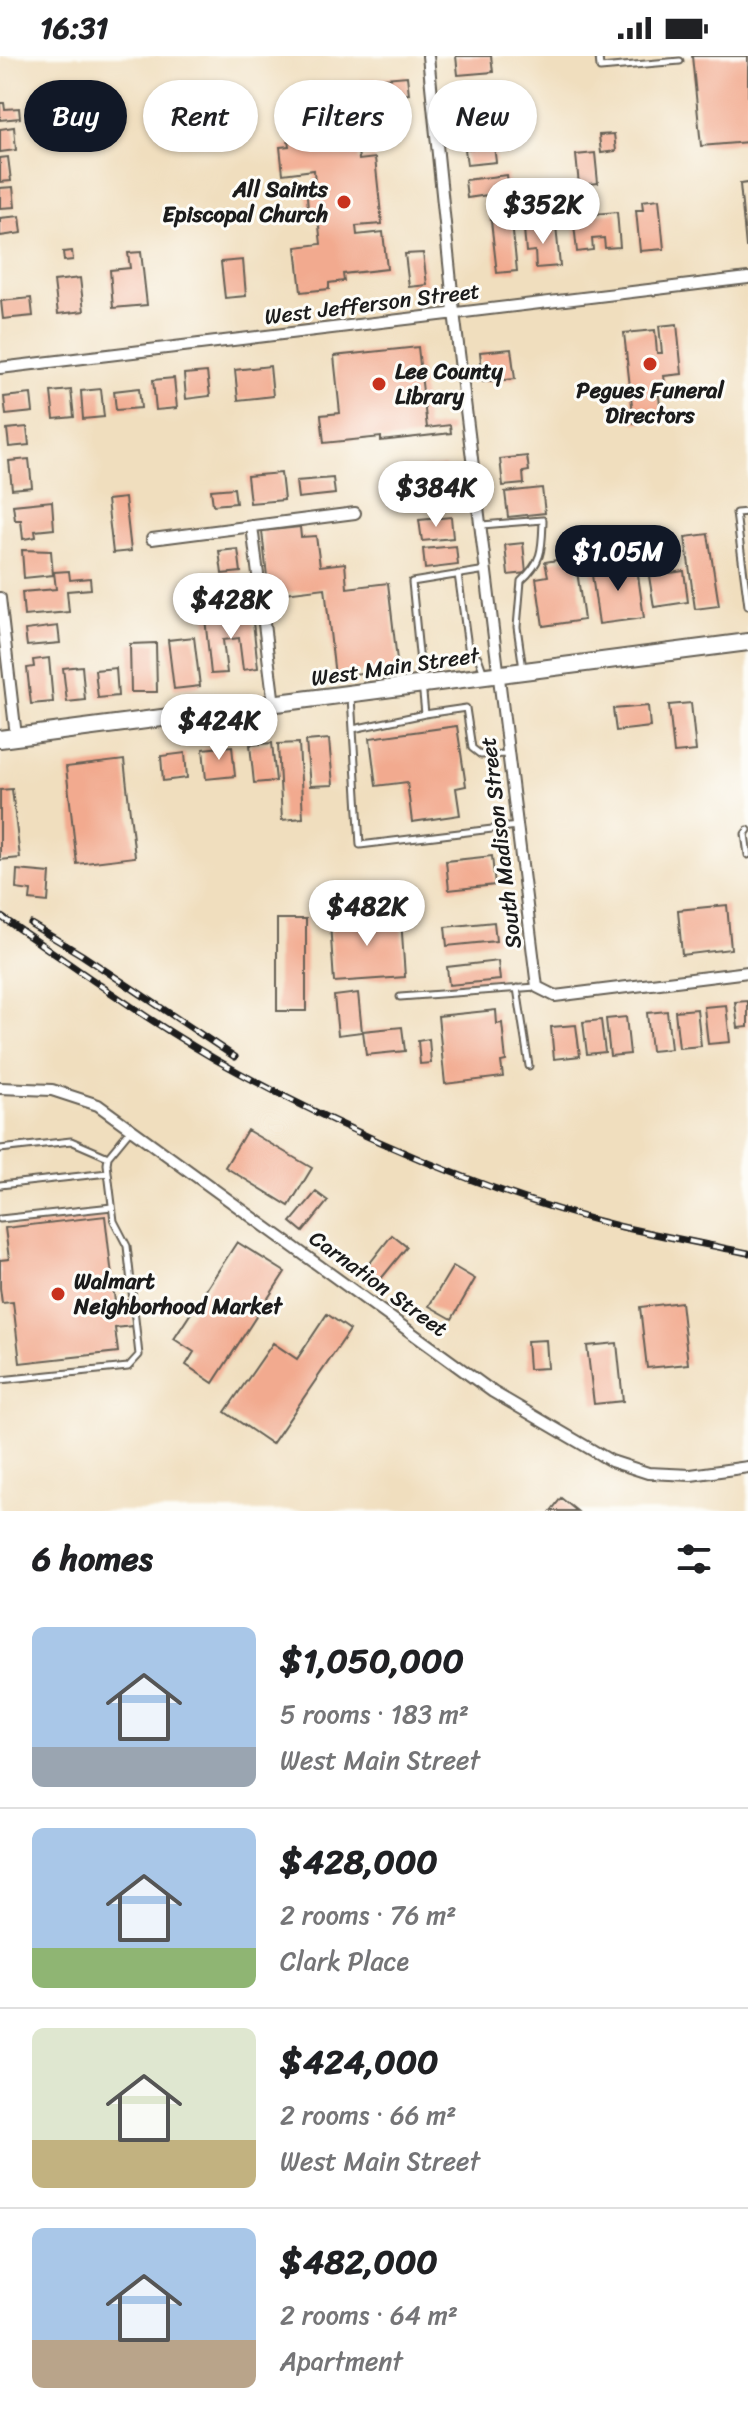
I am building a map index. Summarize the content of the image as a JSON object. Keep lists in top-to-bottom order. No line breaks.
{"streets":{"main road":["West Main Street"],"street":["West Jefferson Street","South Madison Street","Carnation Street"]},"crossings":[["West Jefferson Street","South Madison Street"],["West Main Street","South Madison Street"]],"places":["All Saints Episcopal Church","Pegues Funeral Directors","Lee County Library","Walmart Neighborhood Market"],"page":{"status":"16:31","chip":["Buy","Rent","Filters","New"],"price":["$352K","$384K","$1.05M","$428K","$424K","$482K"],"heading":"6 homes","list":[{"name":"$1,050,000","note":"5 rooms · 183 m² · West Main Street"},{"name":"$428,000","note":"2 rooms · 76 m² · Clark Place"},{"name":"$424,000","note":"2 rooms · 66 m² · West Main Street"},{"name":"$482,000","note":"2 rooms · 64 m² · Apartment"}]}}
